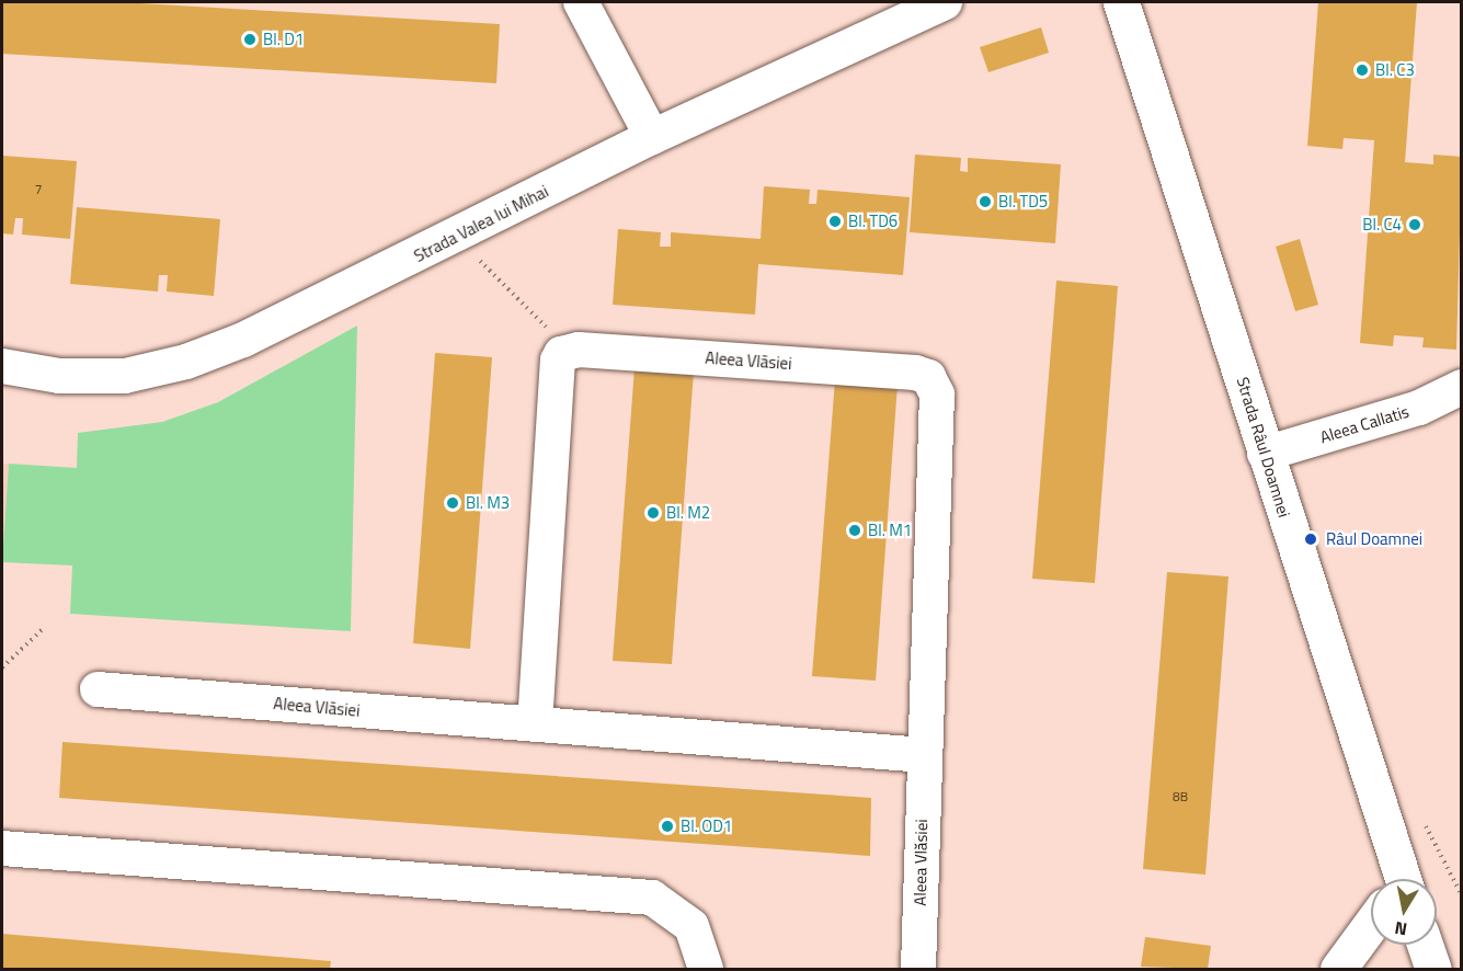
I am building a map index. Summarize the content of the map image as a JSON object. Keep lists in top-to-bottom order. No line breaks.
{"streets":{"main road":["Strada Râul Doamnei"],"street":["Strada Valea lui Mihai","Aleea Vlăsiei","Aleea Callatis"]},"crossings":[["Aleea Callatis","Strada Râul Doamnei"]],"places":["Bl. D1","Bl. C3","Bl. TD5","Bl. TD6","Bl. C4","Bl. M3","Bl. M2","Bl. M1","Râul Doamnei","Bl. OD1"],"house_numbers":["7","8B"],"north":"bottom"}
